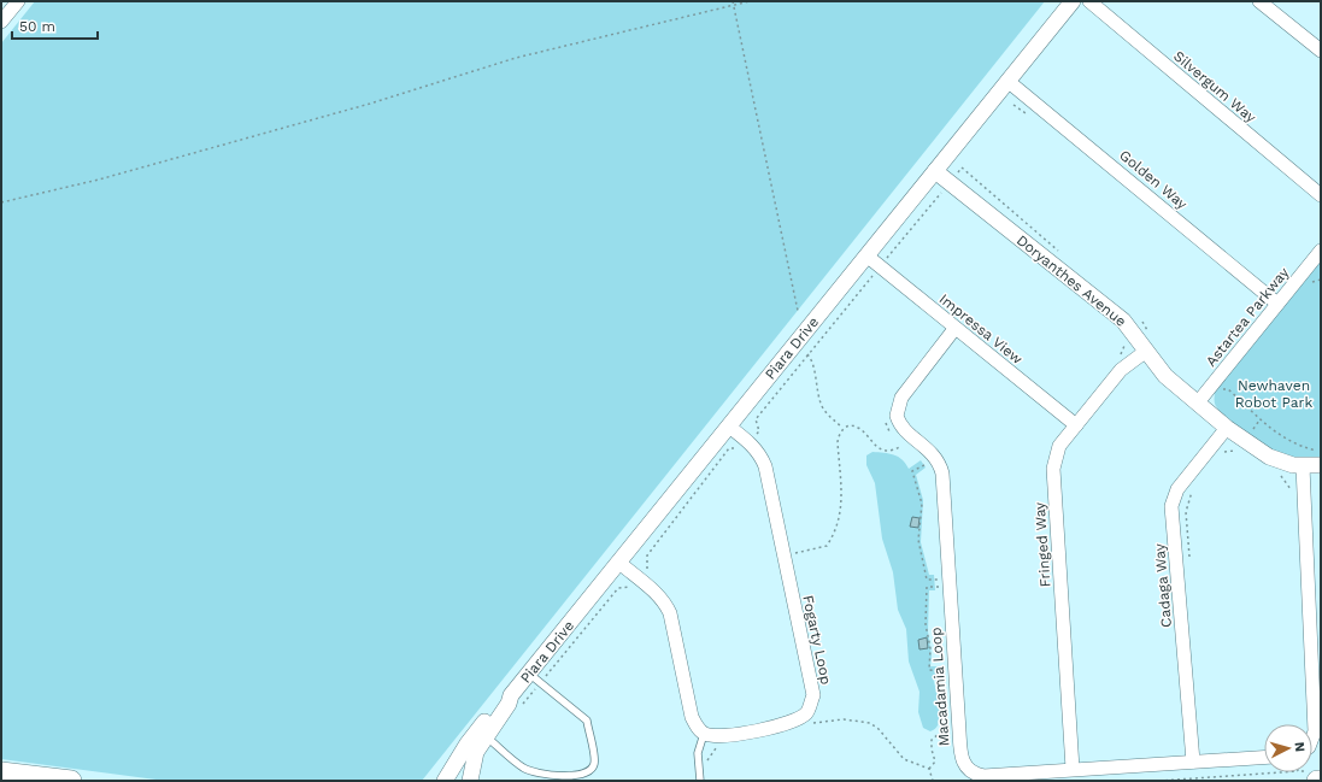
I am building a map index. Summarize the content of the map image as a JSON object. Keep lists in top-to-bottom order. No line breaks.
{"streets":{"street":["Silvergum Way","Golden Way","Doryanthes Avenue","Astartea Parkway","Impressa View","Piara Drive","Fringed Way","Cadaga Way","Fogarty Loop","Macadamia Loop"]},"crossings":[["Golden Way","Astartea Parkway"],["Golden Way","Piara Drive"],["Doryanthes Avenue","Astartea Parkway"],["Doryanthes Avenue","Piara Drive"],["Doryanthes Avenue","Fringed Way"],["Doryanthes Avenue","Cadaga Way"],["Impressa View","Piara Drive"],["Impressa View","Fringed Way"],["Impressa View","Macadamia Loop"],["Piara Drive","Fogarty Loop"],["Fringed Way","Macadamia Loop"],["Cadaga Way","Macadamia Loop"]],"parks":["Newhaven Robot Park"],"scale_bar":"50 m","north":"right"}
